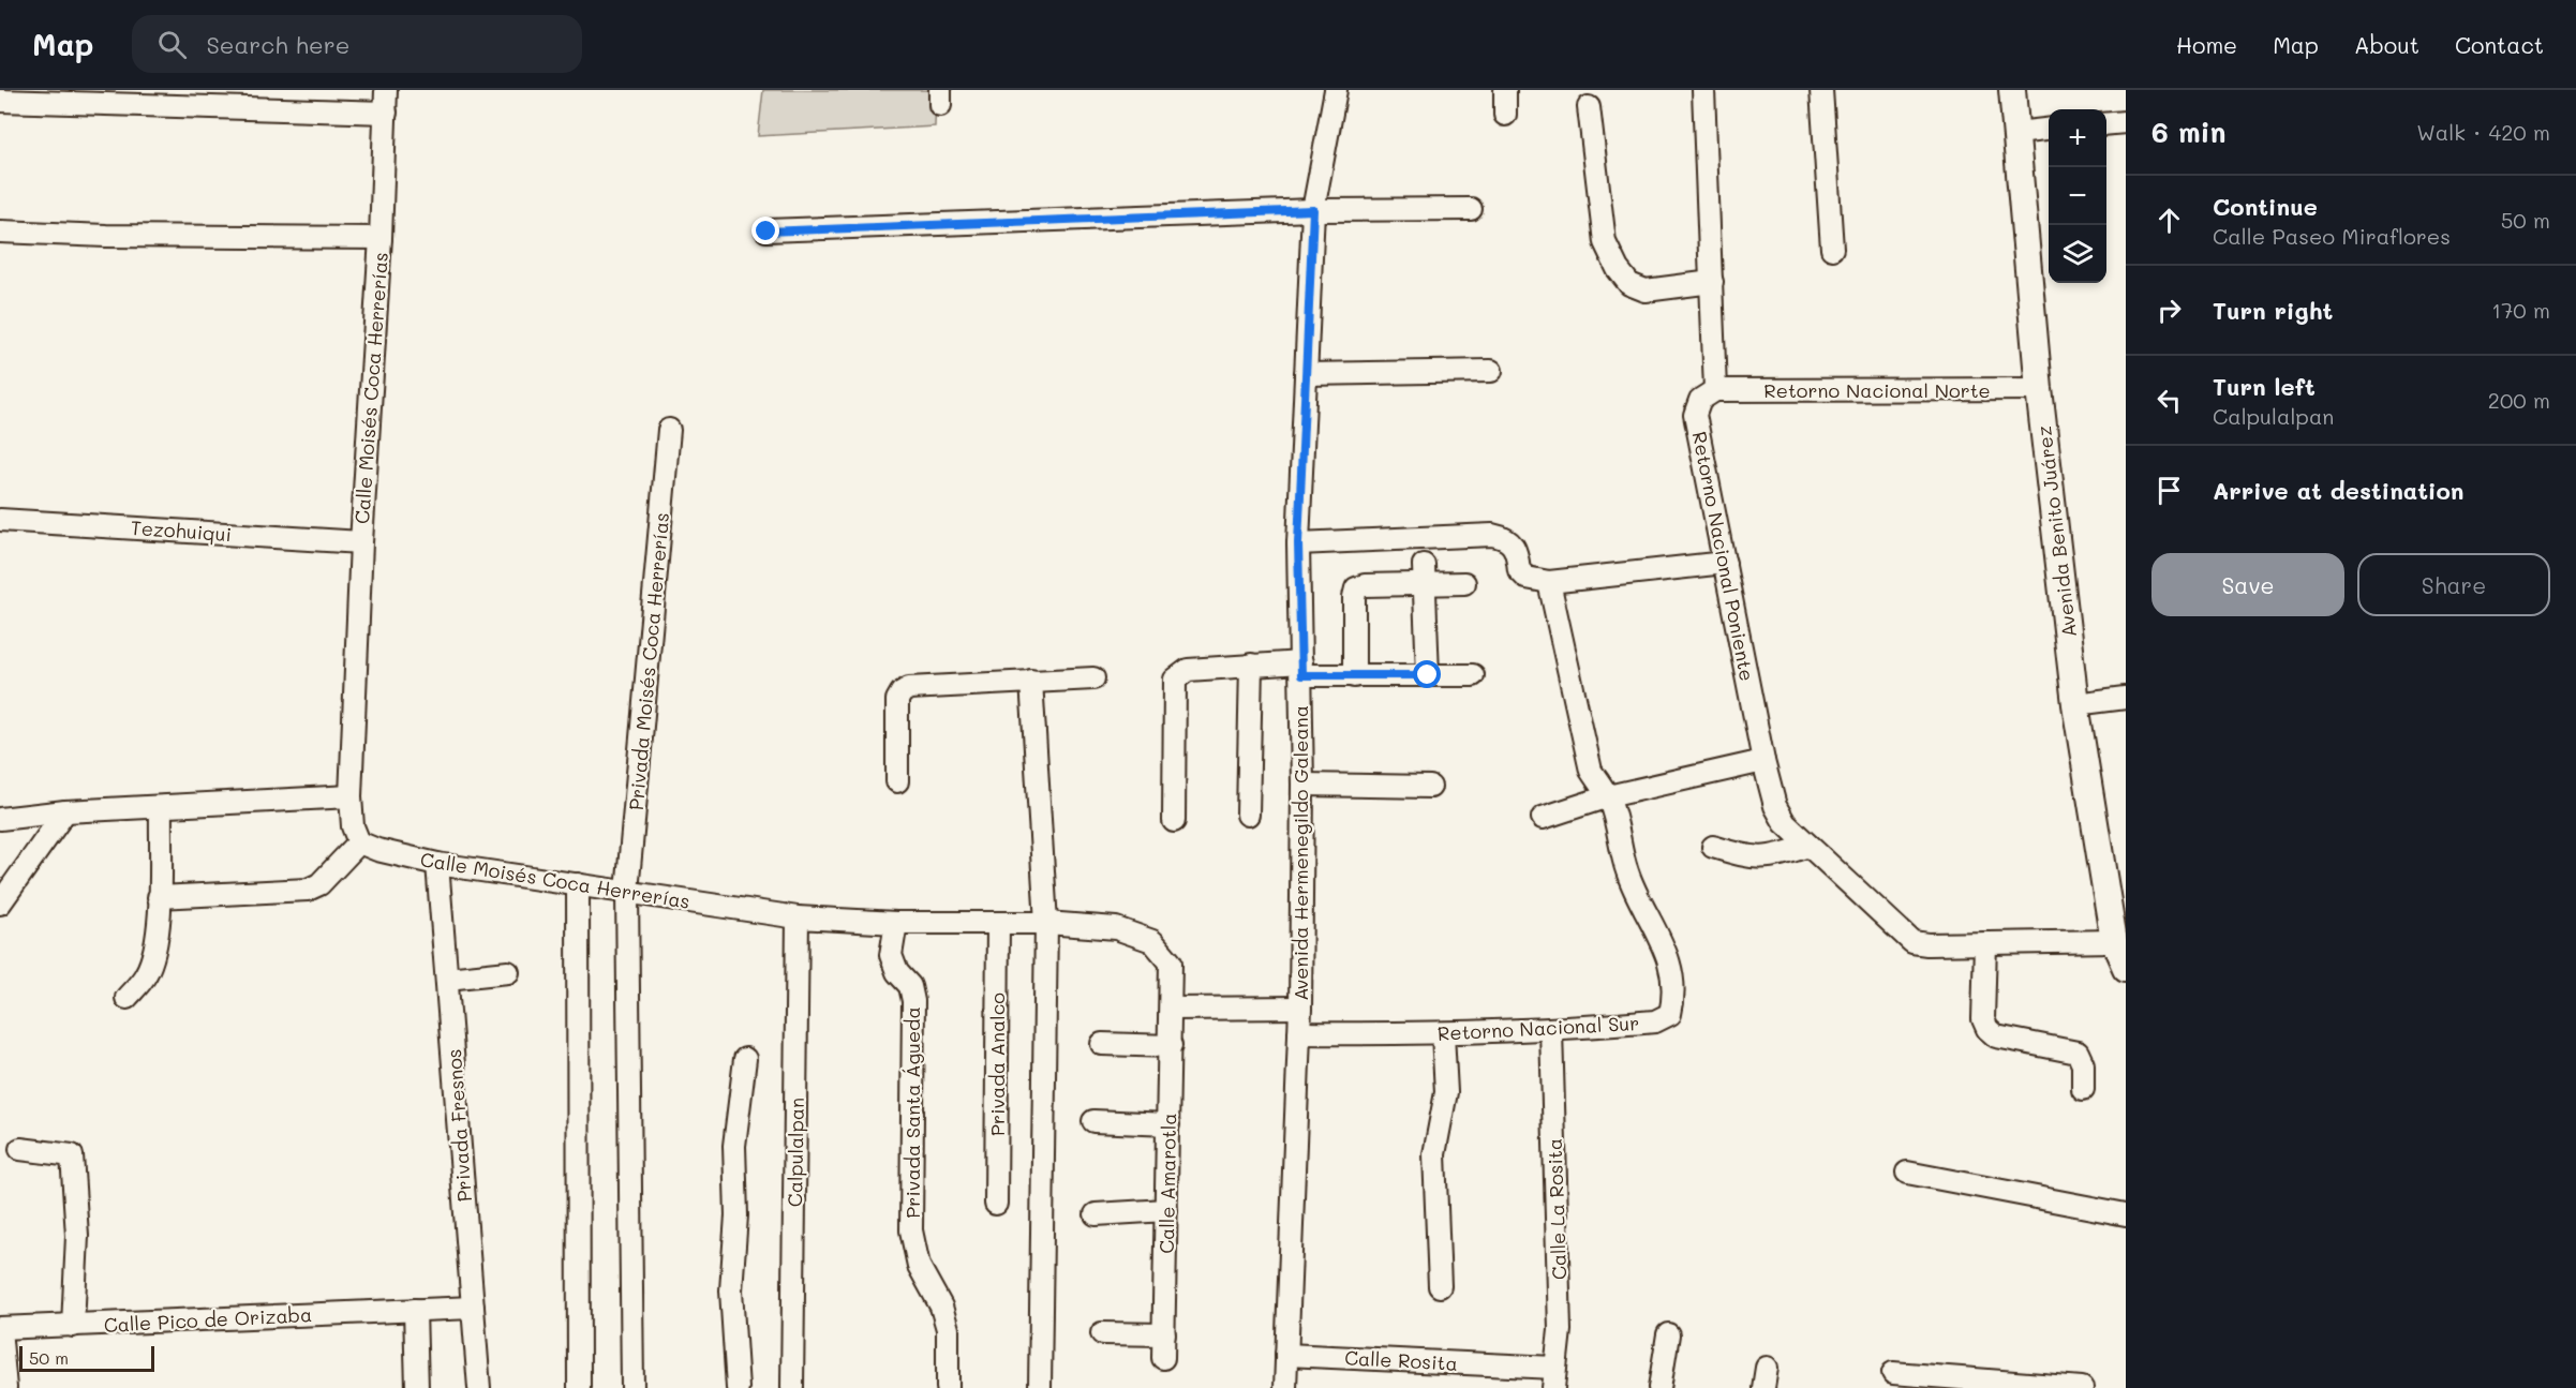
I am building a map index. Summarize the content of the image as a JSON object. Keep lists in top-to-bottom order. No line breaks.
{"streets":{"main road":["Avenida Benito Juárez"],"street":["Calle Moisés Coca Herrerías","Retorno Nacional Norte","Tezohuiqui","Retorno Nacional Poniente","Privada Moisés Coca Herrerías","Avenida Hermenegildo Galeana","Retorno Nacional Sur","Privada Analco","Privada Santa Águeda","Privada Fresnos","Calpulalpan","Calle Amarotla","Calle La Rosita","Calle Pico de Orizaba","Calle Rosita"]},"crossings":[["Calle Moisés Coca Herrerías","Tezohuiqui"],["Calle Moisés Coca Herrerías","Privada Moisés Coca Herrerías"],["Calle Moisés Coca Herrerías","Privada Analco"],["Calle Moisés Coca Herrerías","Privada Santa Águeda"],["Calle Moisés Coca Herrerías","Privada Fresnos"],["Calle Moisés Coca Herrerías","Calpulalpan"],["Calle Moisés Coca Herrerías","Calle Amarotla"],["Retorno Nacional Norte","Avenida Benito Juárez"],["Retorno Nacional Norte","Retorno Nacional Poniente"],["Avenida Benito Juárez","Retorno Nacional Poniente"],["Avenida Hermenegildo Galeana","Retorno Nacional Sur"],["Avenida Hermenegildo Galeana","Calle Rosita"],["Retorno Nacional Sur","Calle La Rosita"],["Privada Fresnos","Calle Pico de Orizaba"],["Calle La Rosita","Calle Rosita"]],"scale_bar":"50 m","page":{"header":"Map","search":"Search here","nav":["Home","Map","About","Contact"],"heading":["6 min","Walk · 420 m"],"map_buttons":["+","−"],"list":[["Continue","Calle Paseo Miraflores","50 m"],["Turn right","170 m"],["Turn left","Calpulalpan","200 m"],"Arrive at destination"],"buttons":["Save","Share"],"scale":"50 m"}}
